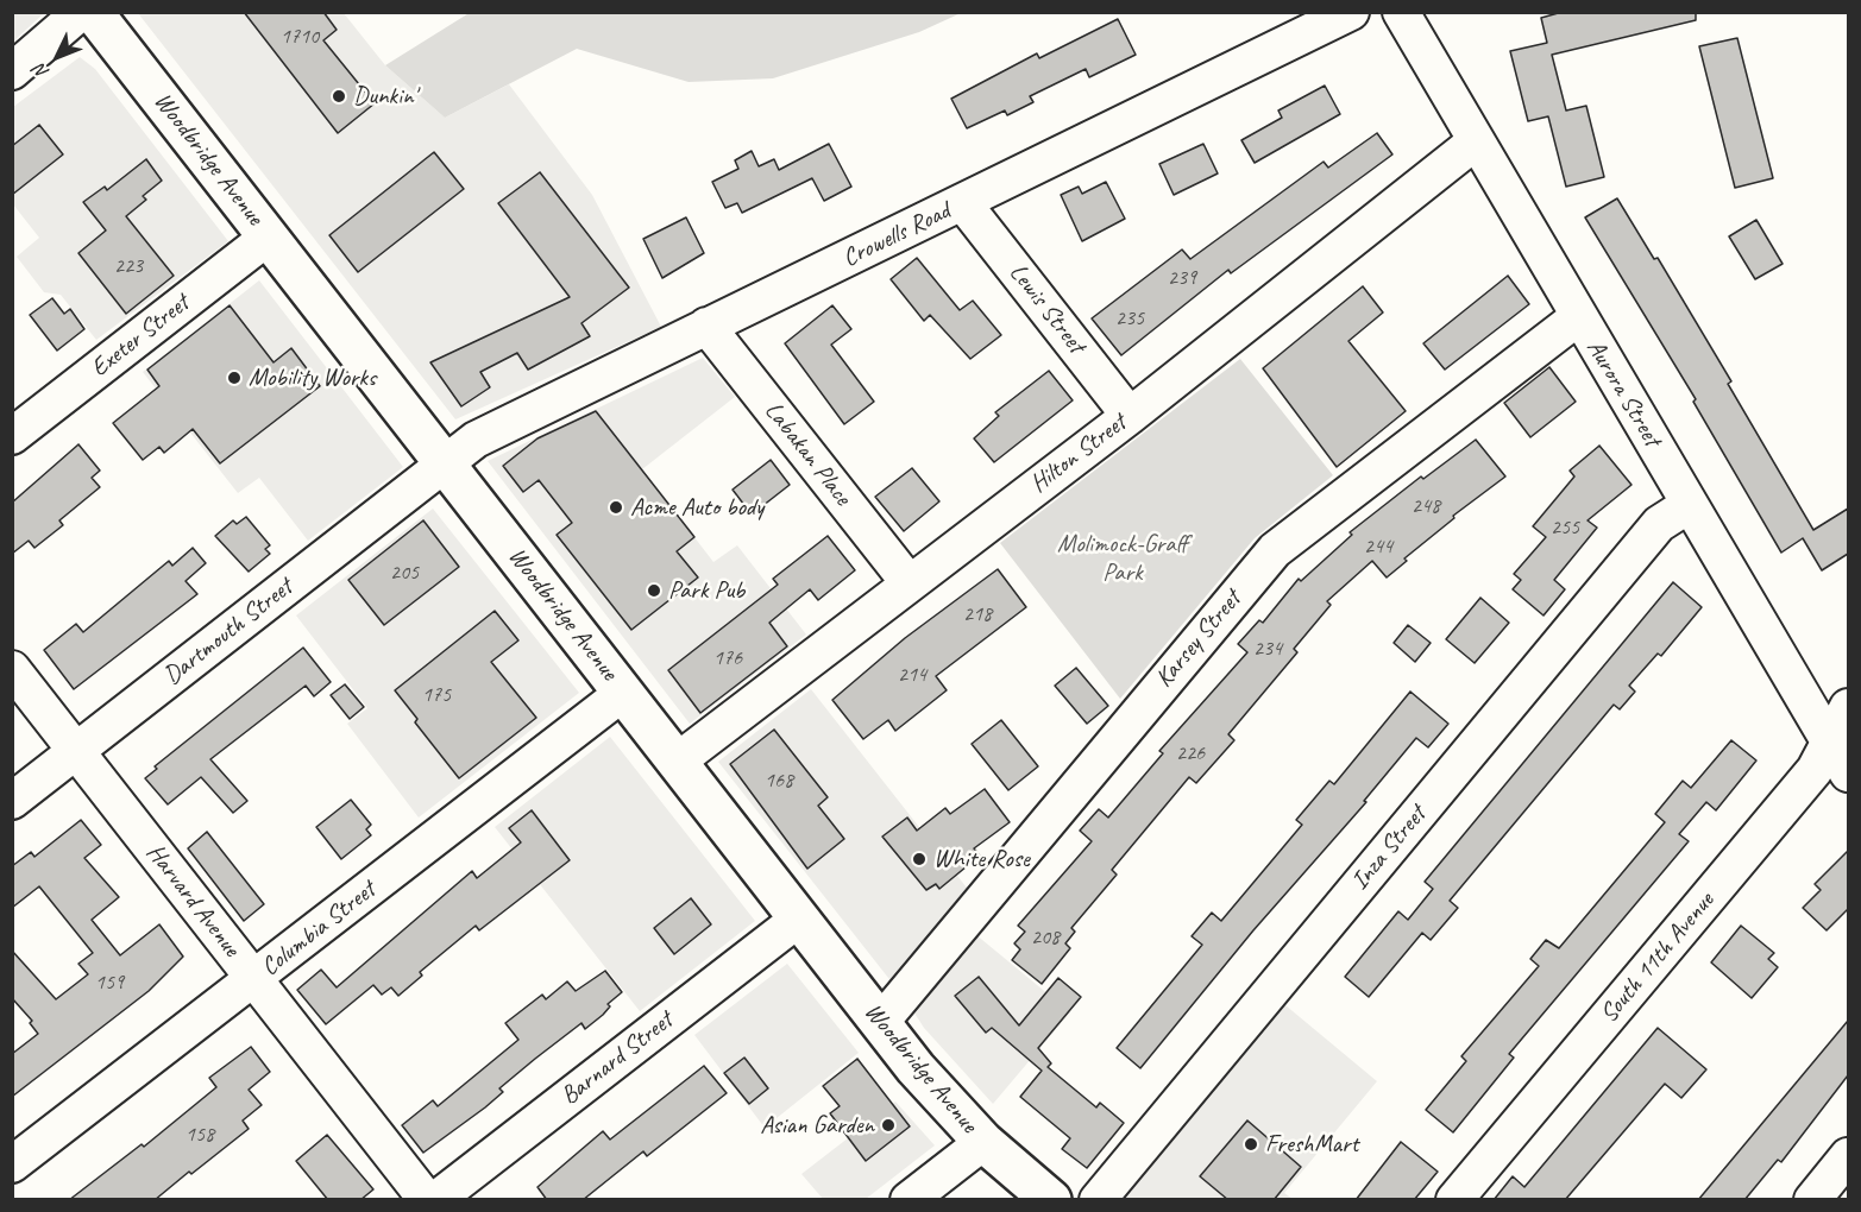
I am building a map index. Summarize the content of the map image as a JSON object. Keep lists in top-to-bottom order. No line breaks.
{"streets":{"main road":["Woodbridge Avenue"],"street":["Crowells Road","Lewis Street","Exeter Street","Aurora Street","Labakan Place","Hilton Street","Dartmouth Street","Karsey Street","Inza Street","Harvard Avenue","Columbia Street","South 11th Avenue","Barnard Street"]},"crossings":[["Woodbridge Avenue","Crowells Road"],["Woodbridge Avenue","Exeter Street"],["Woodbridge Avenue","Hilton Street"],["Woodbridge Avenue","Dartmouth Street"],["Woodbridge Avenue","Karsey Street"],["Woodbridge Avenue","Columbia Street"],["Woodbridge Avenue","Barnard Street"],["Crowells Road","Lewis Street"],["Crowells Road","Labakan Place"],["Crowells Road","Dartmouth Street"],["Lewis Street","Hilton Street"],["Aurora Street","Hilton Street"],["Aurora Street","Karsey Street"],["Aurora Street","Inza Street"],["Aurora Street","South 11th Avenue"],["Labakan Place","Hilton Street"],["Dartmouth Street","Harvard Avenue"],["Harvard Avenue","Columbia Street"]],"parks":["Molimock-Graff Park"],"places":["Dunkin'","Mobility Works","Acme Auto body","Park Pub","White Rose","Asian Garden","FreshMart"],"house_numbers":["1710","223","239","235","248","255","244","205","218","234","176","214","175","226","168","208","159","158"],"north":"bottom left"}
